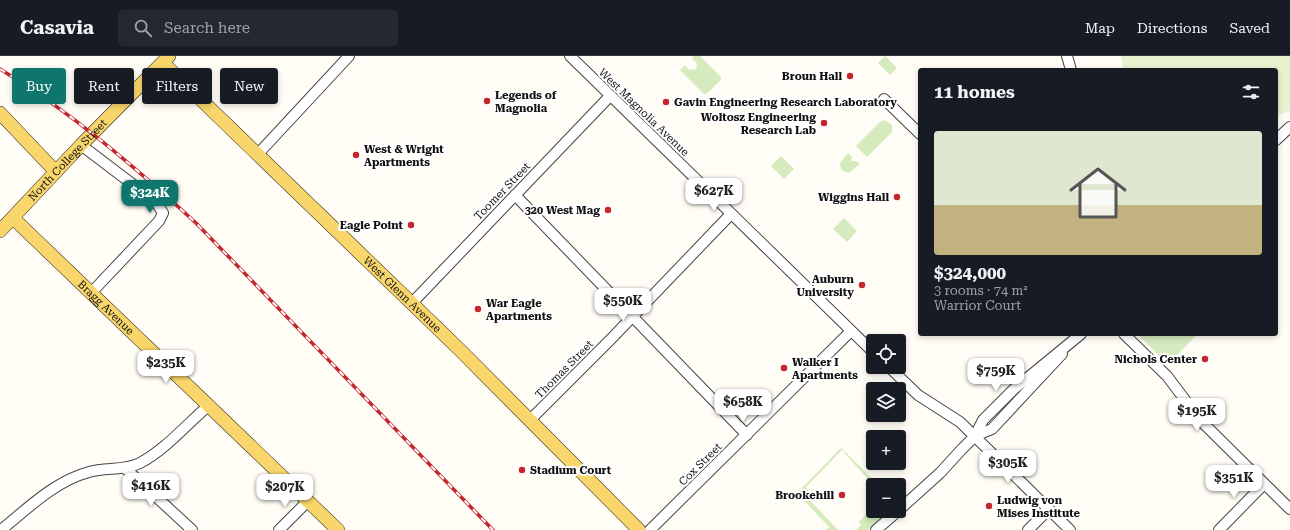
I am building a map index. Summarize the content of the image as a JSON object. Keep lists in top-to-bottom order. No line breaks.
{"streets":{"main road":["North College Street","West Glenn Avenue","Bragg Avenue"],"street":["West Magnolia Avenue","Toomer Street","Thomas Street","Cox Street"]},"crossings":[["West Magnolia Avenue","Toomer Street"],["West Magnolia Avenue","Thomas Street"],["West Magnolia Avenue","Cox Street"],["North College Street","West Glenn Avenue"],["North College Street","Bragg Avenue"],["Toomer Street","West Glenn Avenue"],["West Glenn Avenue","Thomas Street"]],"places":["Broun Hall","Legends of Magnolia","Gavin Engineering Research Laboratory","Woltosz Engineering Research Lab","West & Wright Apartments","Wiggins Hall","320 West Mag","Eagle Point","Auburn University","War Eagle Apartments","Nichols Center","Walker I Apartments","Stadium Court","Brookehill","Ludwig von Mises Institute"],"page":{"header":"Casavia","search":"Search here","nav":["Map","Directions","Saved"],"chip":["Buy","Rent","Filters","New"],"heading":"11 homes","list":[{"name":"$324,000","note":"3 rooms · 74 m² · Warrior Court"}],"price":["$627K","$324K","$550K","$235K","$759K","$658K","$195K","$305K","$351K","$416K","$207K"],"map_buttons":["+","−"]}}
